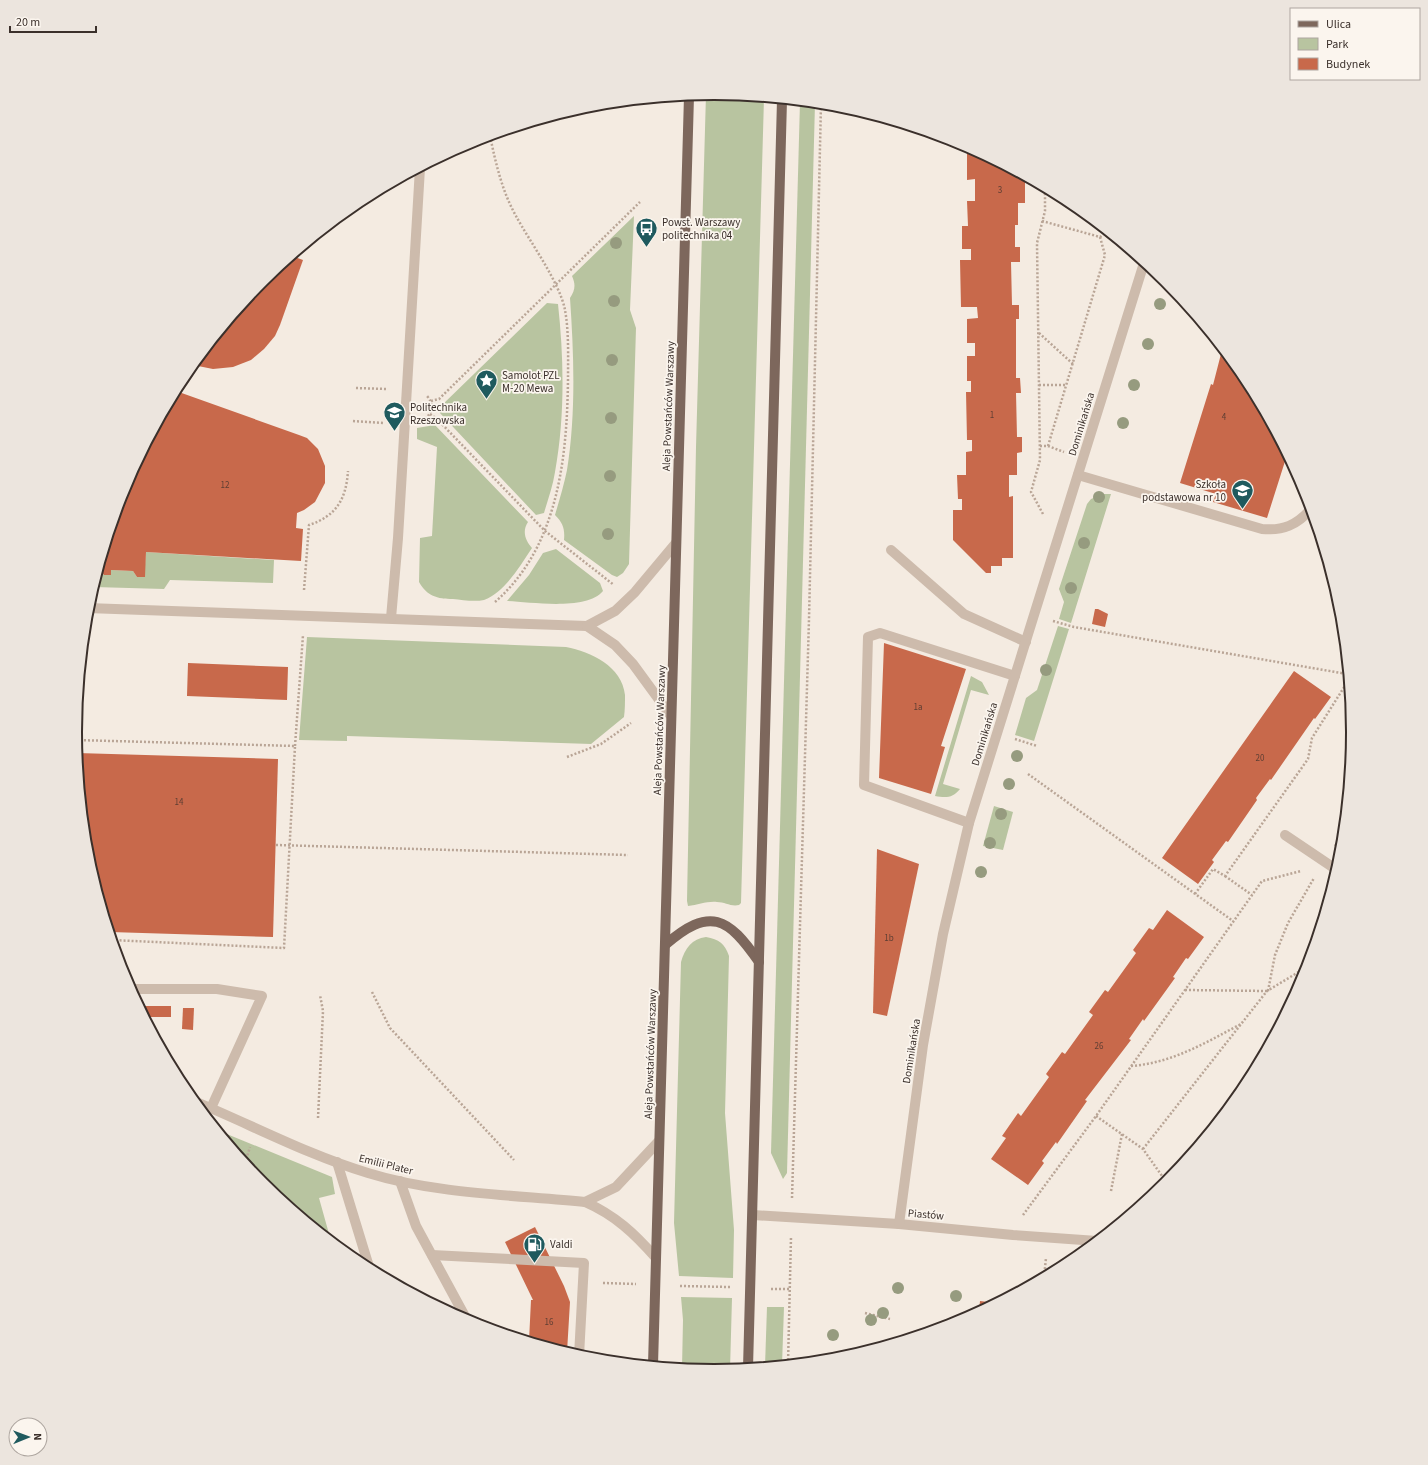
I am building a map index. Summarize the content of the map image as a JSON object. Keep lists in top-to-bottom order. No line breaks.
{"streets":{"main road":["Aleja Powstańców Warszawy"],"street":["Dominikańska","Emilii Plater","Piastów"]},"crossings":[["Aleja Powstańców Warszawy","Emilii Plater"],["Dominikańska","Piastów"]],"places":{"bus stop":["Powst. Warszawy politechnika 04"],"place":["Samolot PZL M-20 Mewa"],"school or university":["Politechnika Rzeszowska","Szkoła podstawowa nr 10"],"fuel station":["Valdi"]},"house_numbers":["3","1","4","12","1a","20","14","1b","26","16"],"legend":["Ulica","Park","Budynek"],"scale_bar":"20 m","north":"right"}
